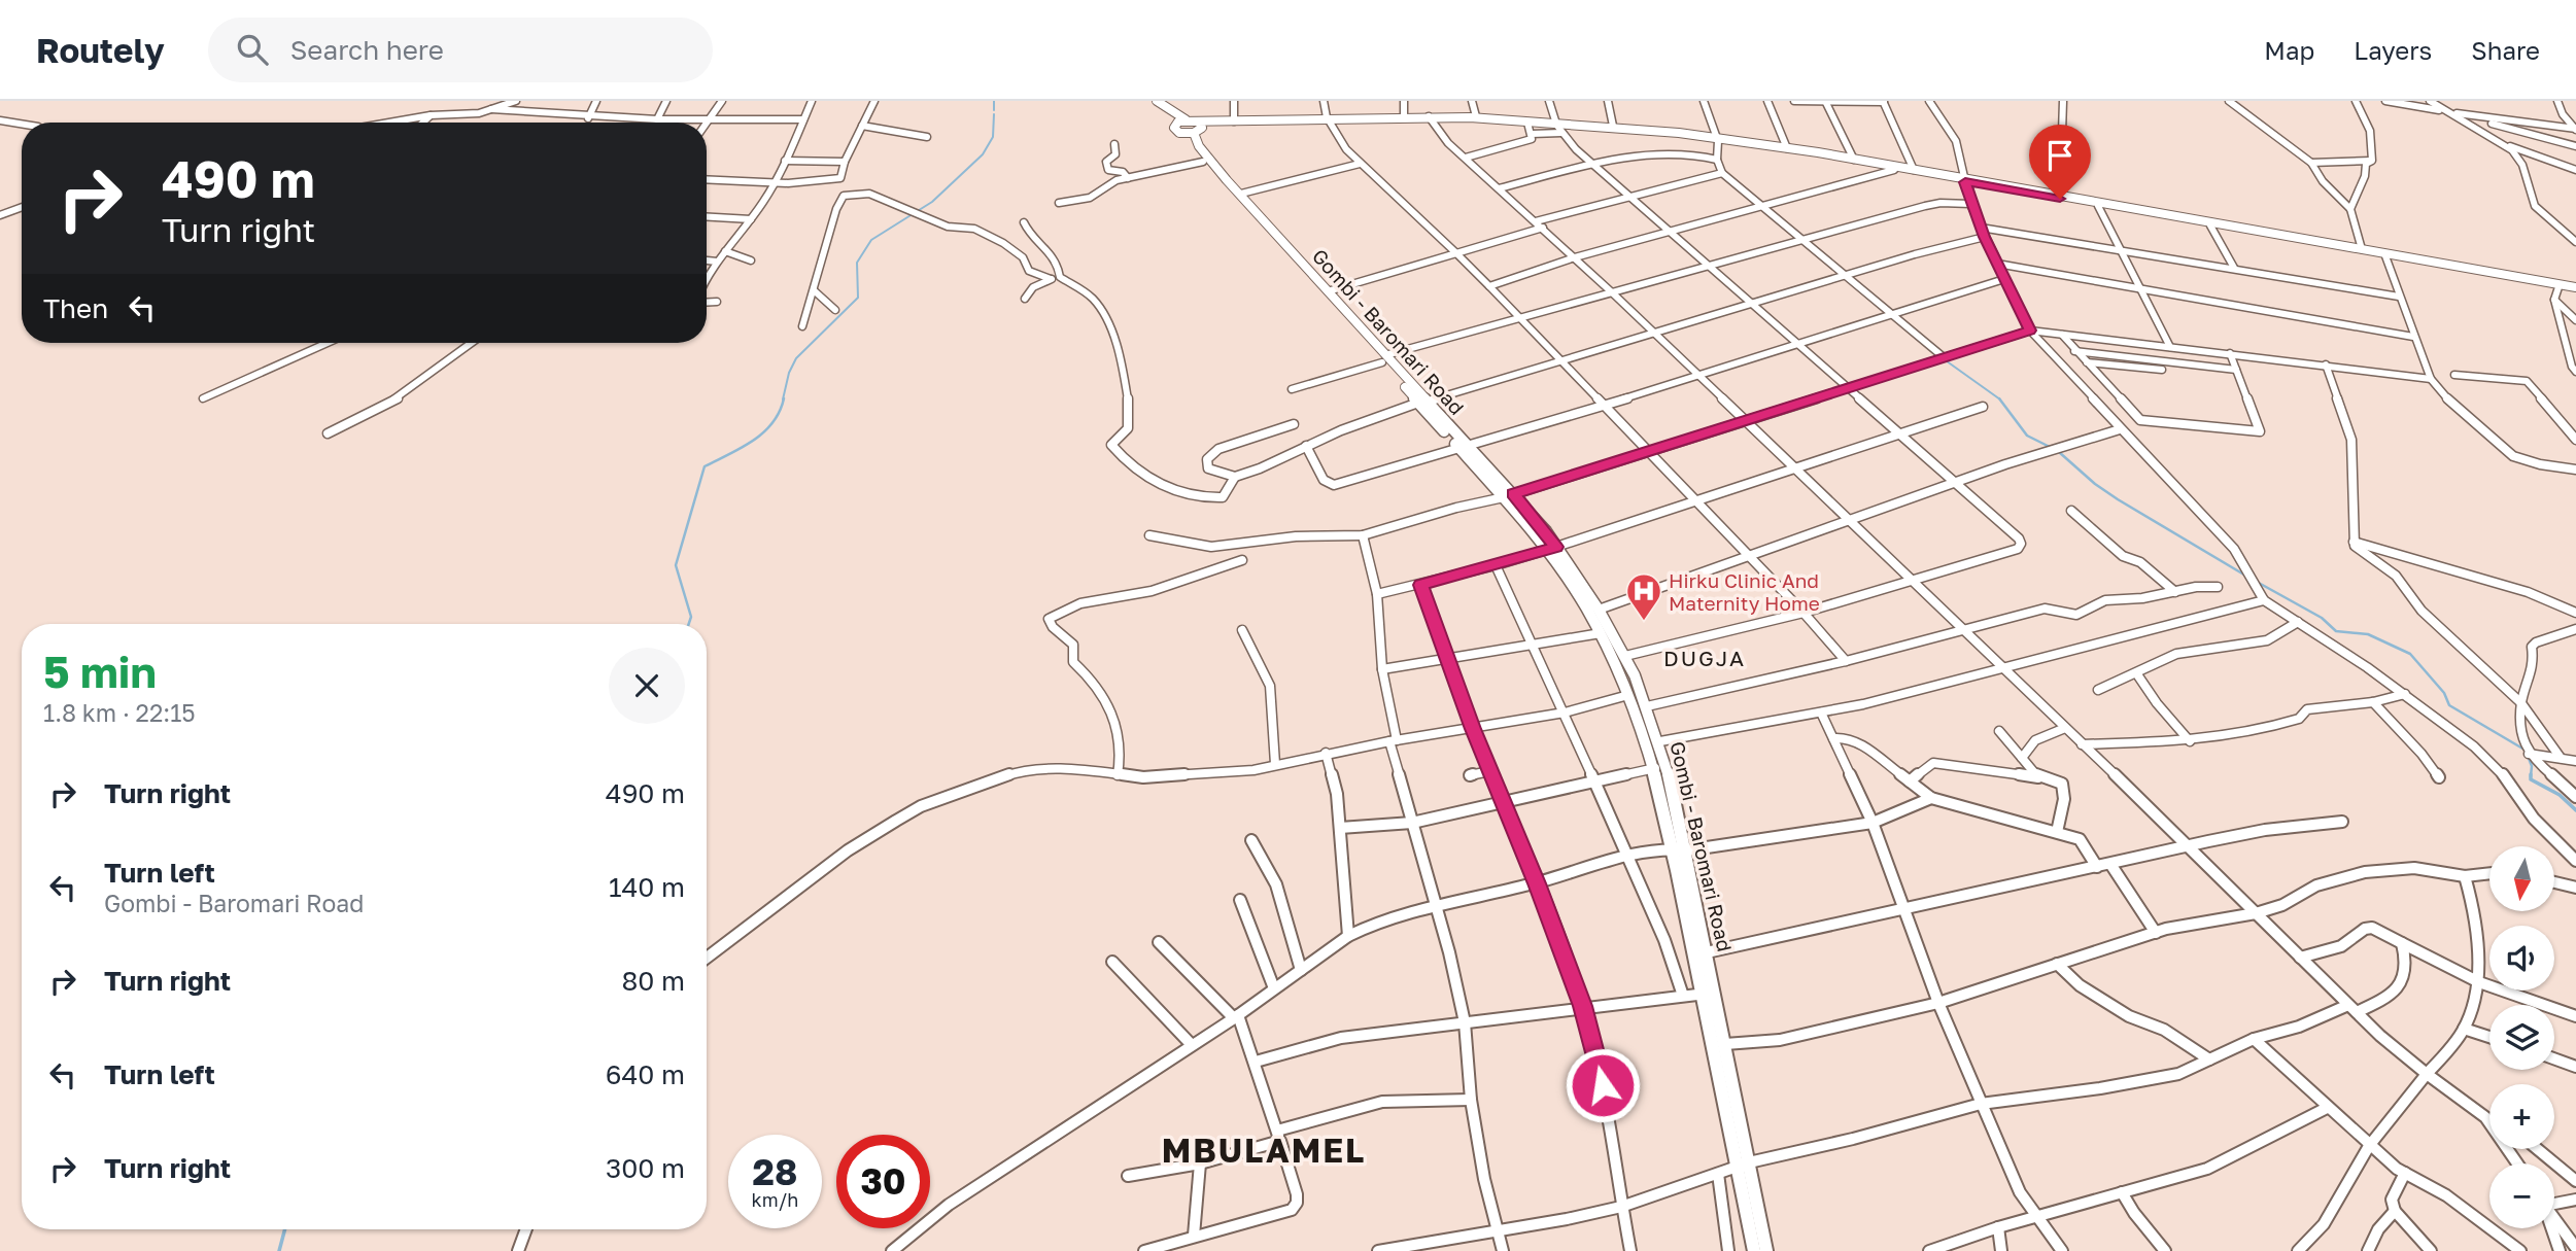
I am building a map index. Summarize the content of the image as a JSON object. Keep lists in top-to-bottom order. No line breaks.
{"streets":{"main road":["Gombi - Baromari Road"]},"districts":["DUGJA","MBULAMEL"],"places":{"hospital":["Hirku Clinic And Maternity Home"]},"north":"bottom","page":{"header":"Routely","search":"Search here","nav":["Map","Layers","Share"],"turn":["490 m","Turn right"],"then":"Then","heading":["5 min","1.8 km · 22:15"],"list":[{"name":"Turn right","value":"490 m"},{"name":"Turn left","note":"Gombi - Baromari Road","value":"140 m"},{"name":"Turn right","value":"80 m"},{"name":"Turn left","value":"640 m"},{"name":"Turn right","value":"300 m"}],"map_buttons":["+","−"],"speed":"28 km/h","limit":"30"}}
